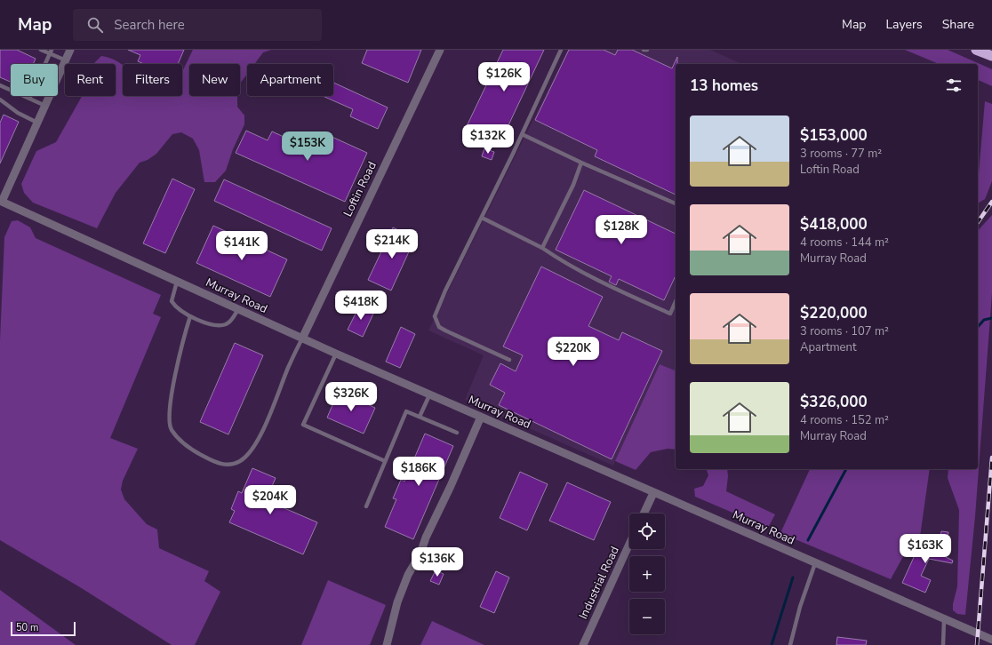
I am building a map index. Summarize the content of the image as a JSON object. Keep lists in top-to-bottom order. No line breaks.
{"streets":{"street":["Loftin Road","Murray Road","Industrial Road"]},"crossings":[["Loftin Road","Murray Road"]],"scale_bar":"50 m","page":{"header":"Map","search":"Search here","nav":["Map","Layers","Share"],"price":["$126K","$132K","$153K","$128K","$214K","$141K","$418K","$220K","$326K","$186K","$204K","$163K","$136K"],"chip":["Buy","Rent","Filters","New","Apartment"],"heading":"13 homes","list":[{"name":"$153,000","note":"3 rooms · 77 m² · Loftin Road"},{"name":"$418,000","note":"4 rooms · 144 m² · Murray Road"},{"name":"$220,000","note":"3 rooms · 107 m² · Apartment"},{"name":"$326,000","note":"4 rooms · 152 m² · Murray Road"}],"map_buttons":["+","−"],"scale":"50 m"}}
